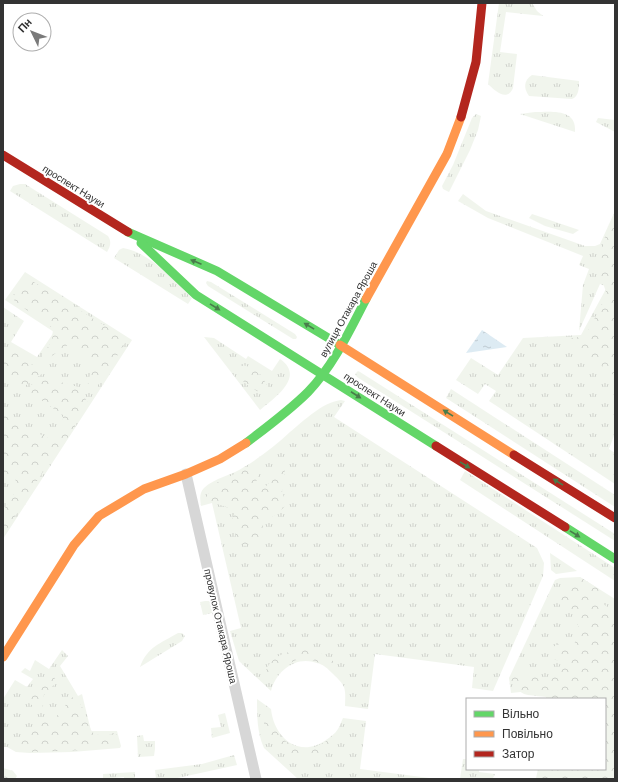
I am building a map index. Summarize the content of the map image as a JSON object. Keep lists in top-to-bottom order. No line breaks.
{"streets":{"main road":["проспект Науки","вулиця Отакара Яроша"],"street":["провулок Отакара Яроша"]},"crossings":[["проспект Науки","вулиця Отакара Яроша"],["вулиця Отакара Яроша","провулок Отакара Яроша"]],"legend":["Вільно","Повільно","Затор"],"north":"top left"}
